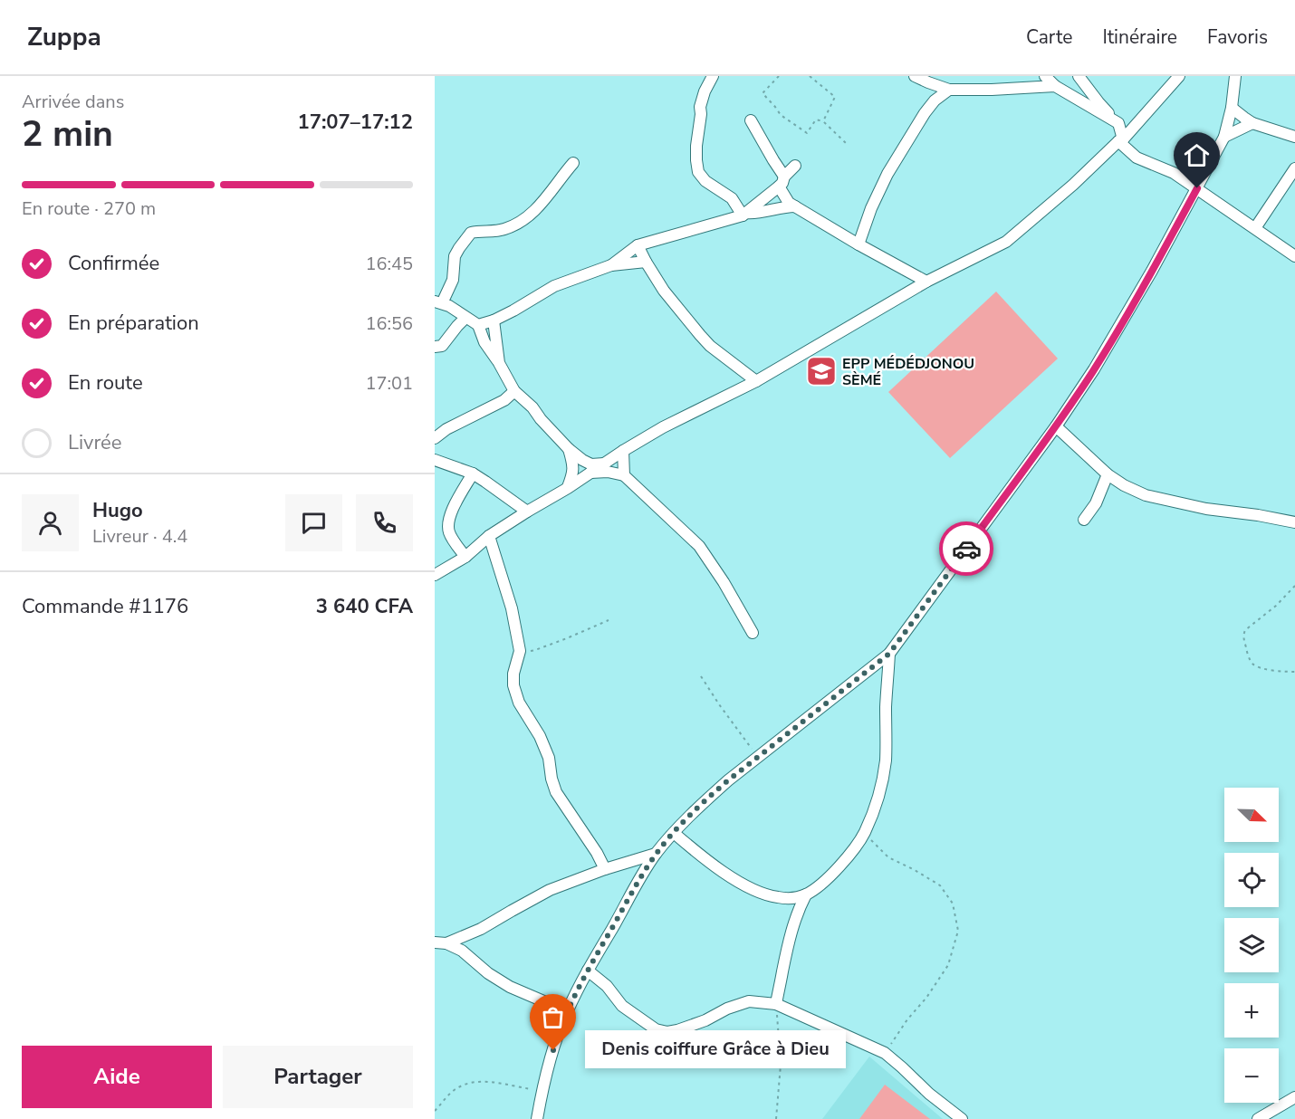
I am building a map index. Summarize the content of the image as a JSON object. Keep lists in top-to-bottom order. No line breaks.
{"places":{"school or university":["EPP MÉDÉDJONOU SÈMÉ"],"other":["Denis coiffure Grâce à Dieu"]},"north":"bottom right","page":{"header":"Zuppa","nav":["Carte","Itinéraire","Favoris"],"heading":["2 min","Arrivée dans","17:07–17:12"],"panel":["Hugo","Livreur · 4.4","Commande #1176","3 640 CFA"],"bar":"En route · 270 m","list":[["Confirmée","16:45"],["En préparation","16:56"],["En route","17:01"],"Livrée"],"map_buttons":["+","−"],"bubble":"Denis coiffure Grâce à Dieu","buttons":["Aide","Partager"]}}
